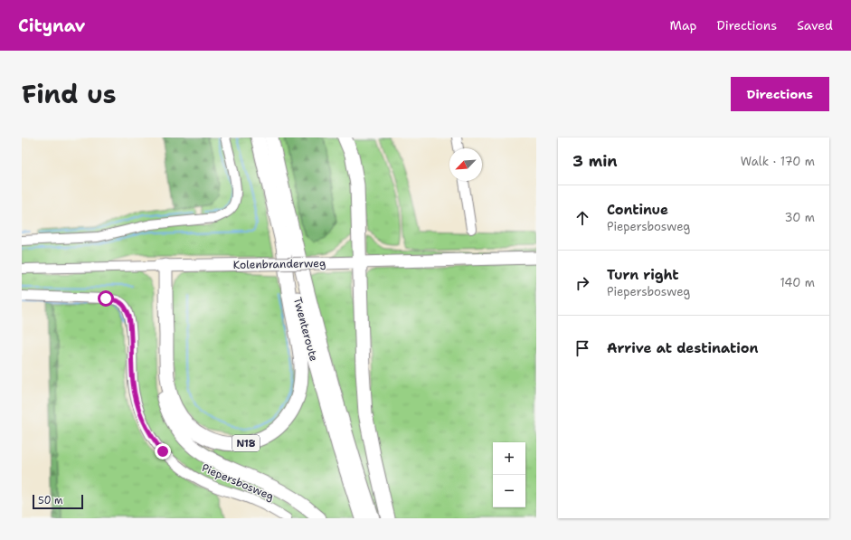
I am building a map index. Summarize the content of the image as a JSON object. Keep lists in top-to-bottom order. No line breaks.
{"streets":{"highway":["Twenteroute","N18"],"main road":["Kolenbranderweg"],"street":["Piepersbosweg"]},"crossings":[["Kolenbranderweg","N18"],["Twenteroute","N18"]],"scale_bar":"50 m","north":"bottom left","page":{"header":"Citynav","nav":["Map","Directions","Saved"],"title":"Find us","buttons":"Directions","heading":["3 min","Walk · 170 m"],"list":[["Continue","Piepersbosweg","30 m"],["Turn right","Piepersbosweg","140 m"],"Arrive at destination"],"map_buttons":["+","−"],"scale":"50 m"}}
